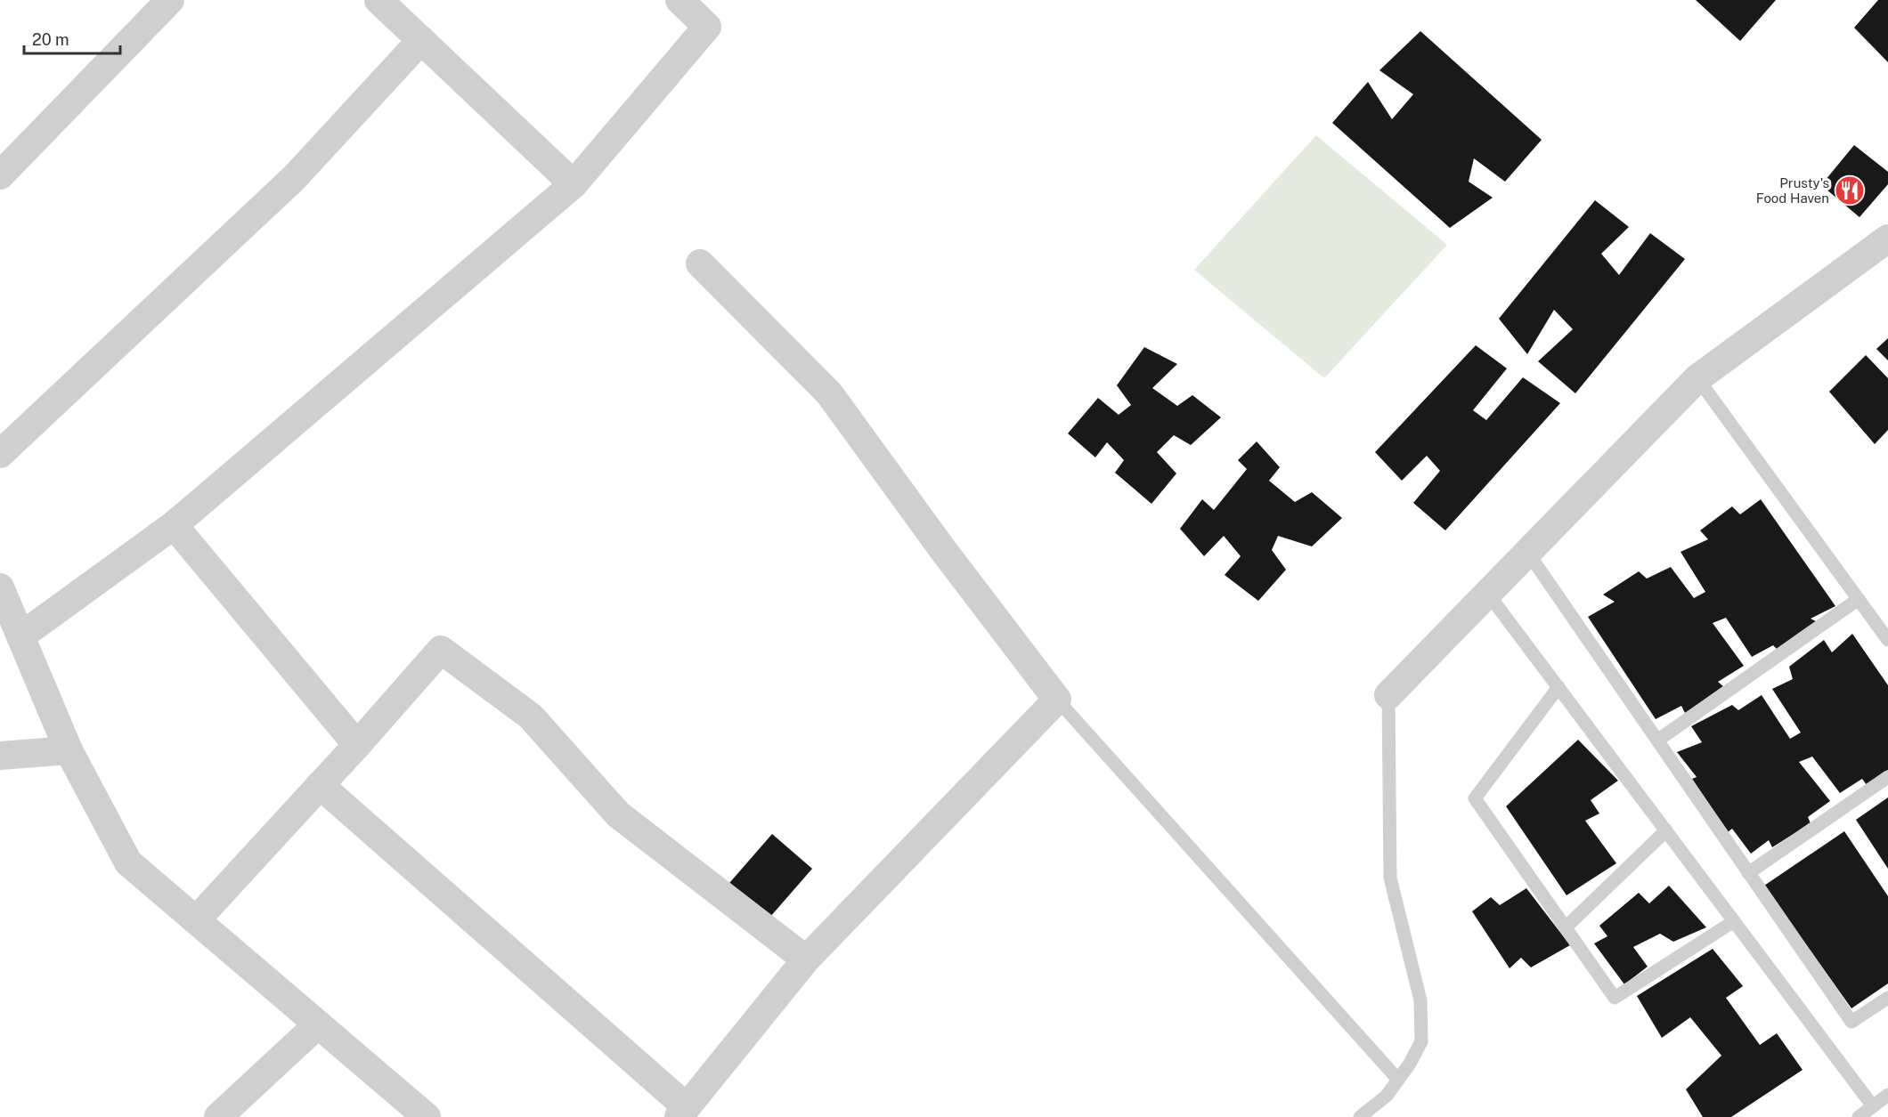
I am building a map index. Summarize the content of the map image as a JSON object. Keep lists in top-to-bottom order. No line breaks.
{"places":{"restaurant":["Prusty's Food Haven"]},"scale_bar":"20 m"}
